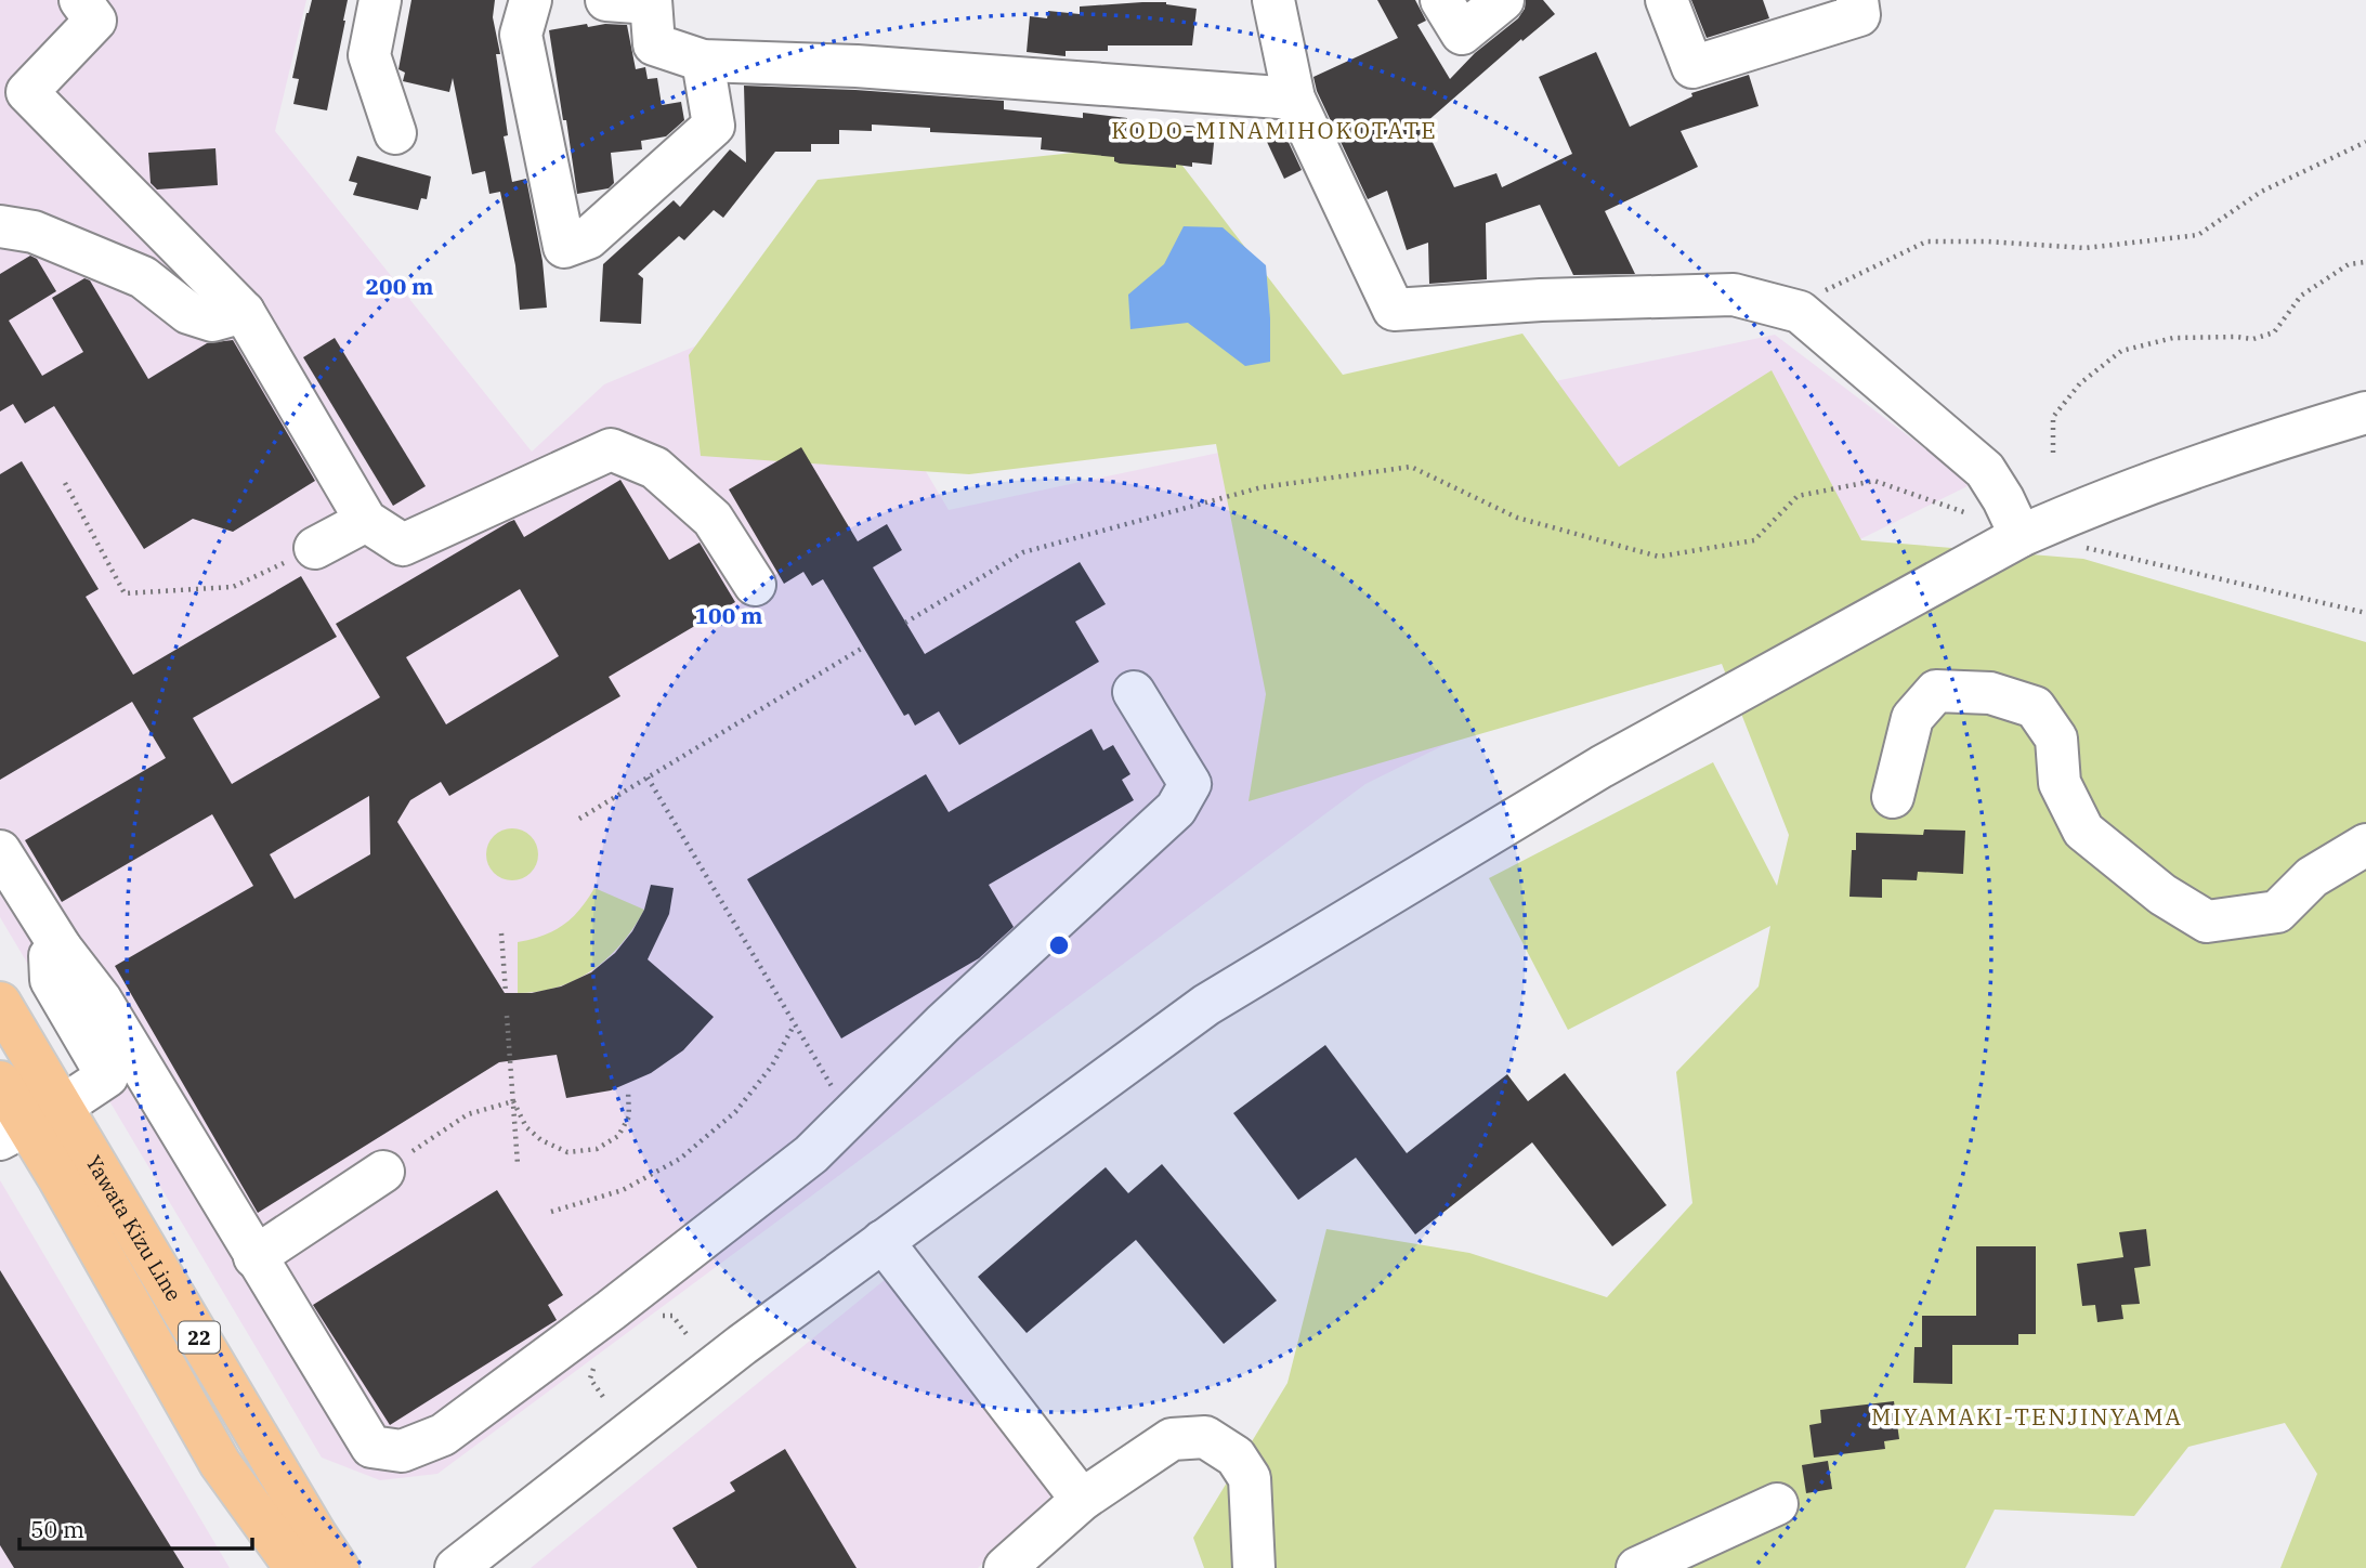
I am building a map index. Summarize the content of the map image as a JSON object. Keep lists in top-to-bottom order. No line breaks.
{"streets":{"main road":["Yawata Kizu Line","22"]},"districts":["KODO-MINAMIHOKOTATE","MIYAMAKI-TENJINYAMA"],"scale_bar":"50 m","rings":["200 m","100 m"]}
